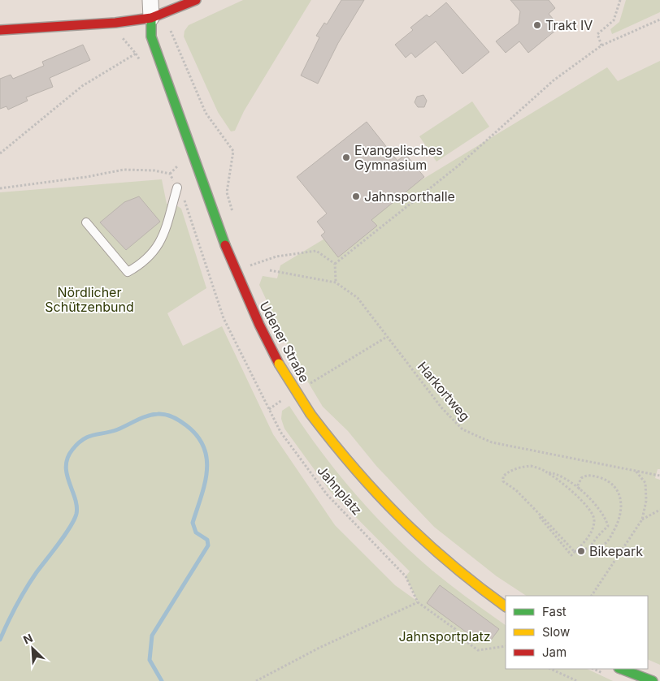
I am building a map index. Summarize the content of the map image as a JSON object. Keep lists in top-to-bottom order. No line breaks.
{"streets":{"main road":["Udener Straße"],"path":["Harkortweg","Jahnplatz"]},"parks":["Nördlicher Schützenbund","Jahnsportplatz"],"places":["Trakt IV","Evangelisches Gymnasium","Jahnsporthalle","Bikepark"],"legend":["Fast","Slow","Jam"],"north":"top left"}
